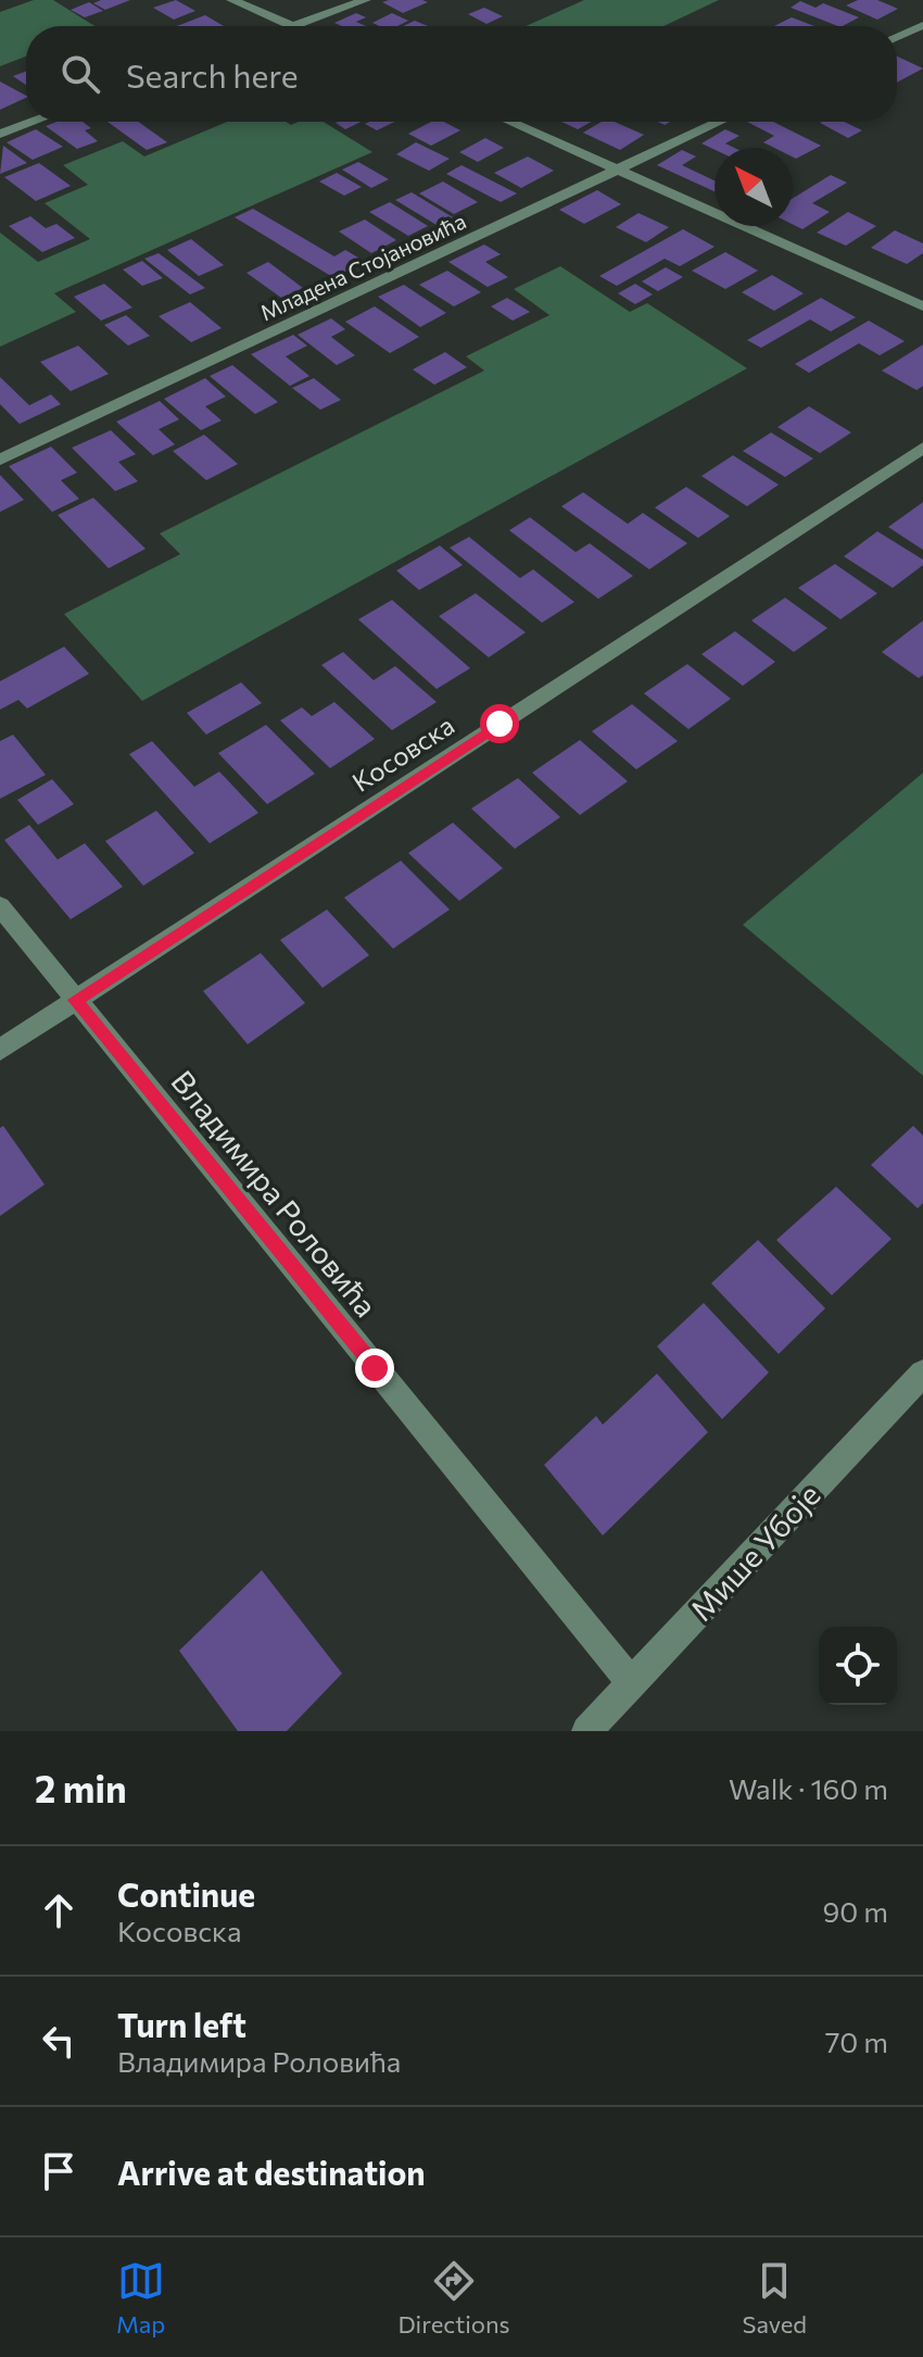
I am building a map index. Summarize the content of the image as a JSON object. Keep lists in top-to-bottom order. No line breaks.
{"streets":{"street":["Младена Стојановића","Косовска","Владимира Роловића","Мише Убоје"]},"crossings":[["Косовска","Владимира Роловића"],["Владимира Роловића","Мише Убоје"]],"north":"top left","page":{"search":"Search here","heading":["2 min","Walk · 160 m"],"list":[["Continue","Косовска","90 m"],["Turn left","Владимира Роловића","70 m"],"Arrive at destination"],"nav":["Map","Directions","Saved"]}}
